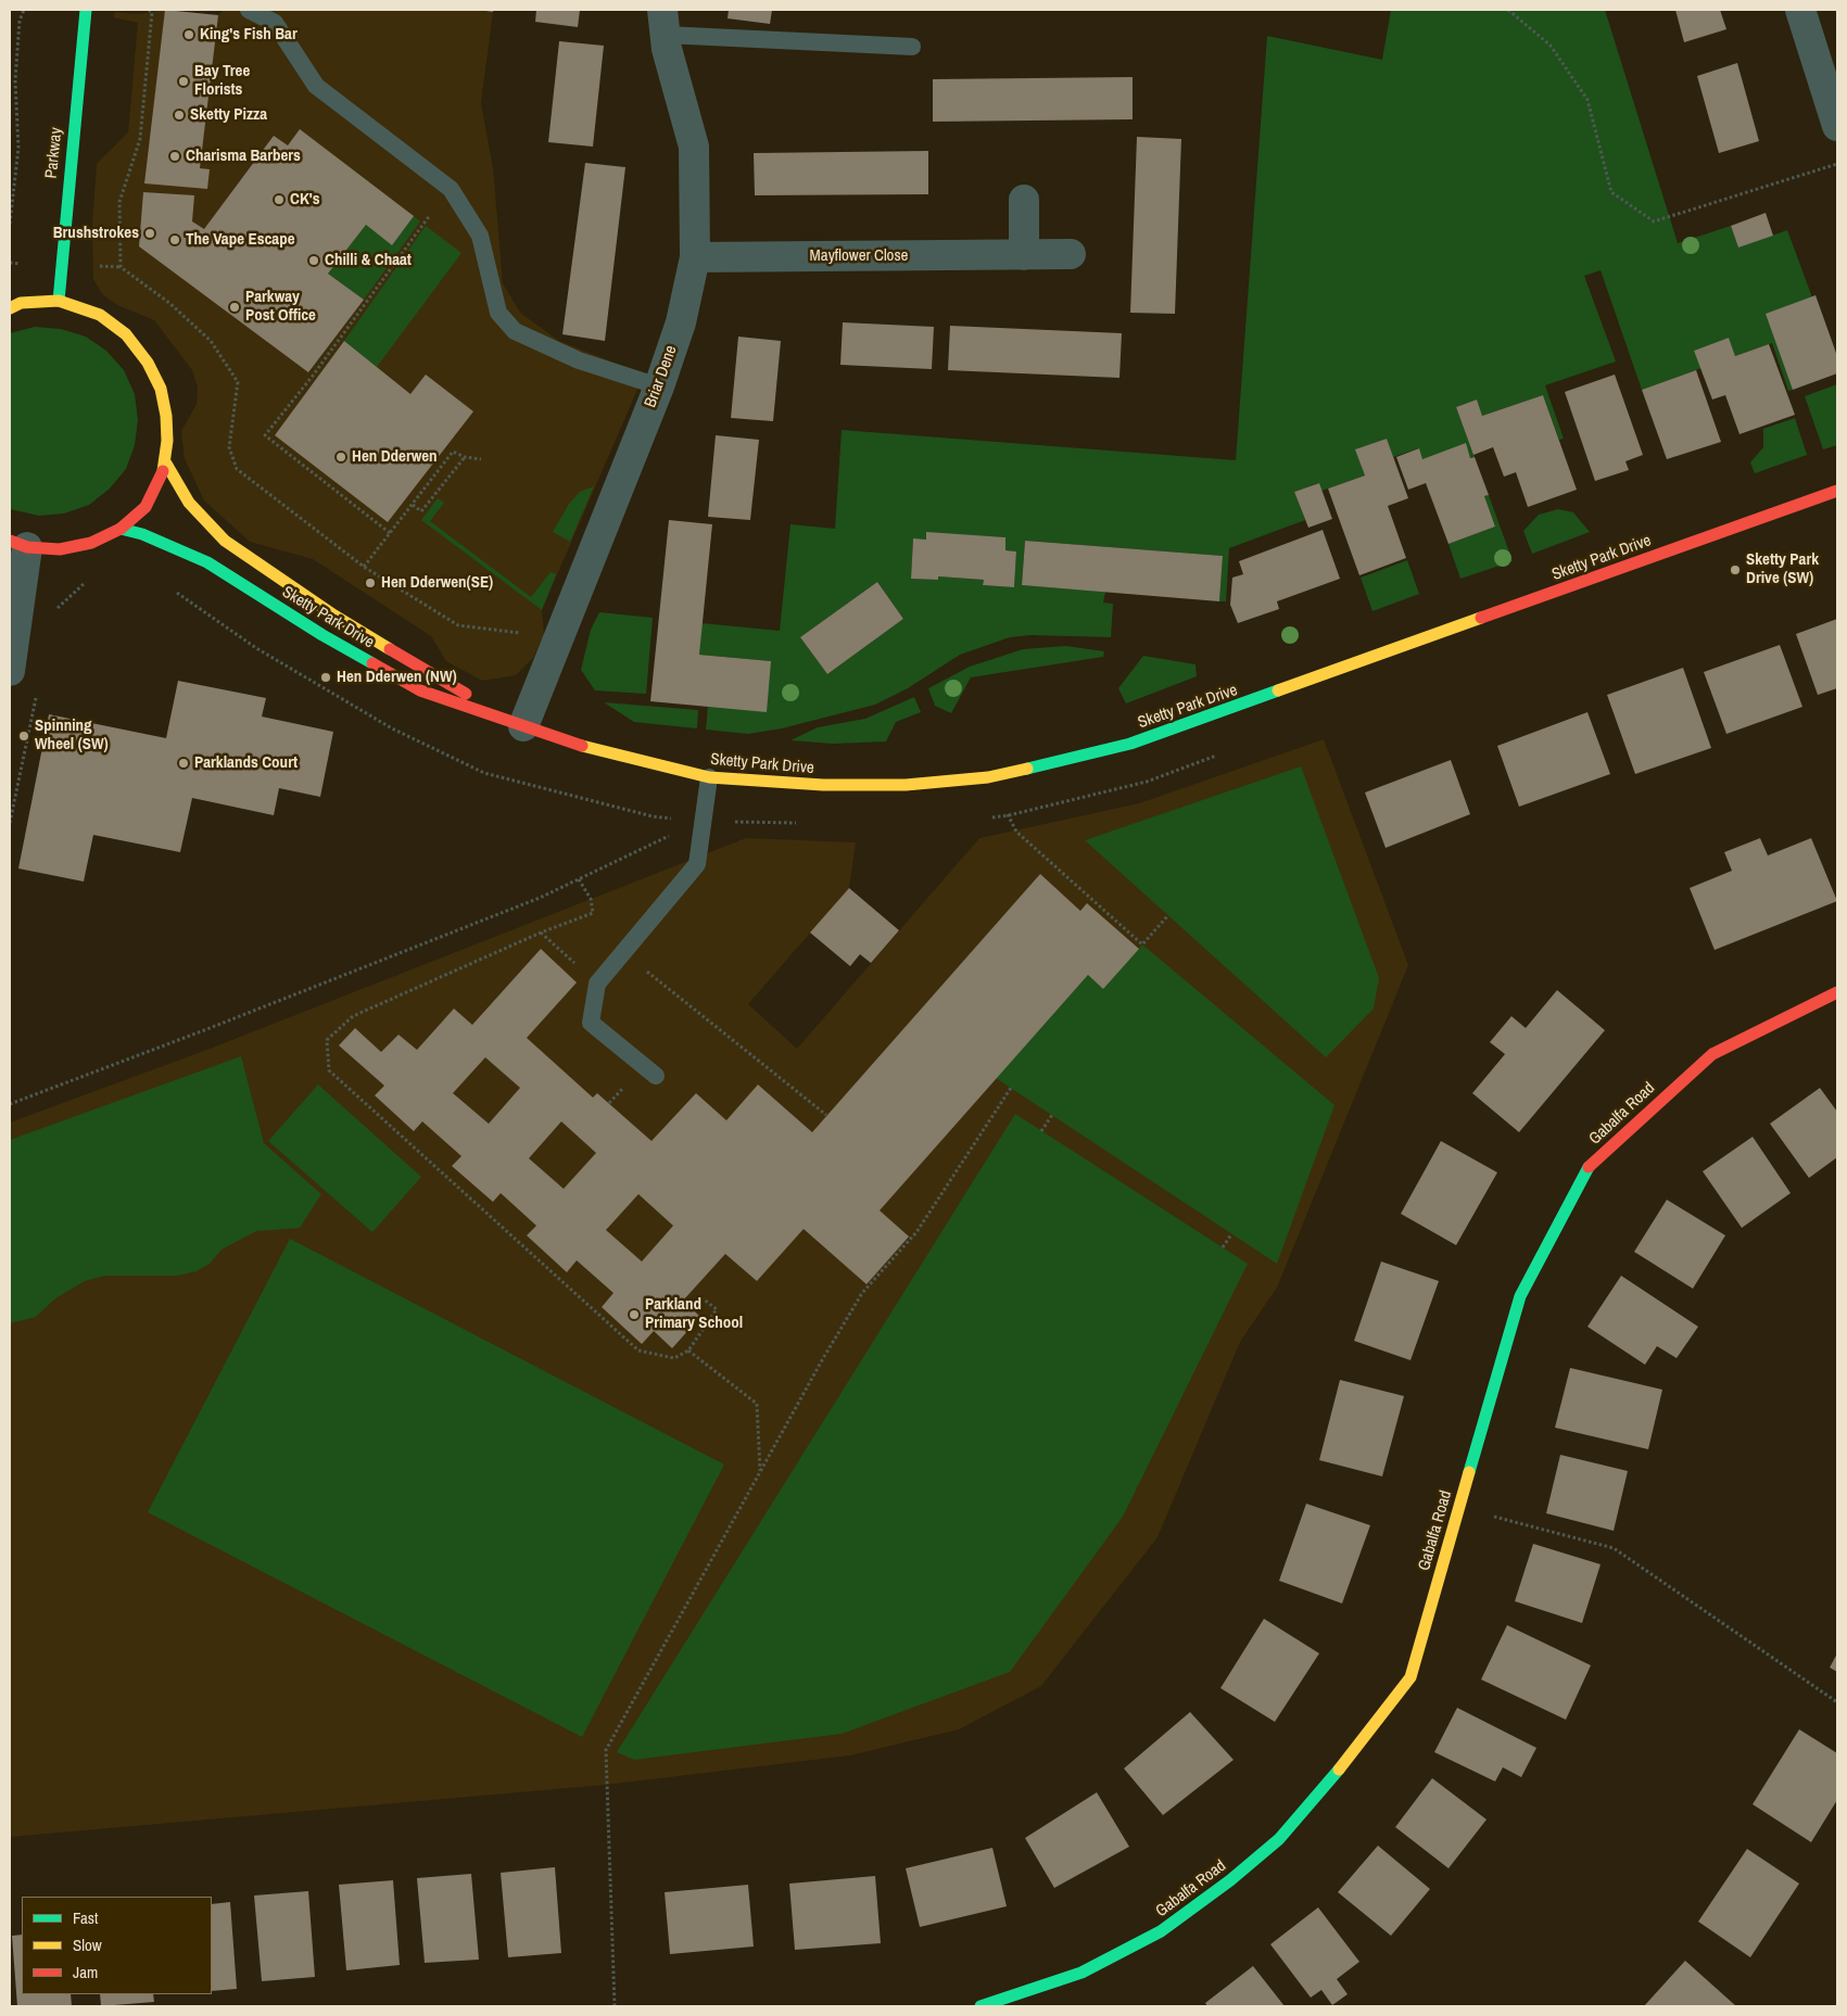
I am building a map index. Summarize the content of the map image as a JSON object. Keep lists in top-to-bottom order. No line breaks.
{"streets":{"street":["Parkway","Mayflower Close","Briar Dene","Sketty Park Drive","Gabalfa Road"]},"crossings":[["Mayflower Close","Briar Dene"],["Briar Dene","Sketty Park Drive"]],"places":["King's Fish Bar","Bay Tree Florists","Sketty Pizza","Charisma Barbers","CK's","Brushstrokes","The Vape Escape","Chilli & Chaat","Parkway Post Office","Hen Dderwen","Sketty Park Drive (SW)","Hen Dderwen(SE)","Hen Dderwen (NW)","Spinning Wheel (SW)","Parklands Court","Parkland Primary School"],"legend":["Fast","Slow","Jam"]}
